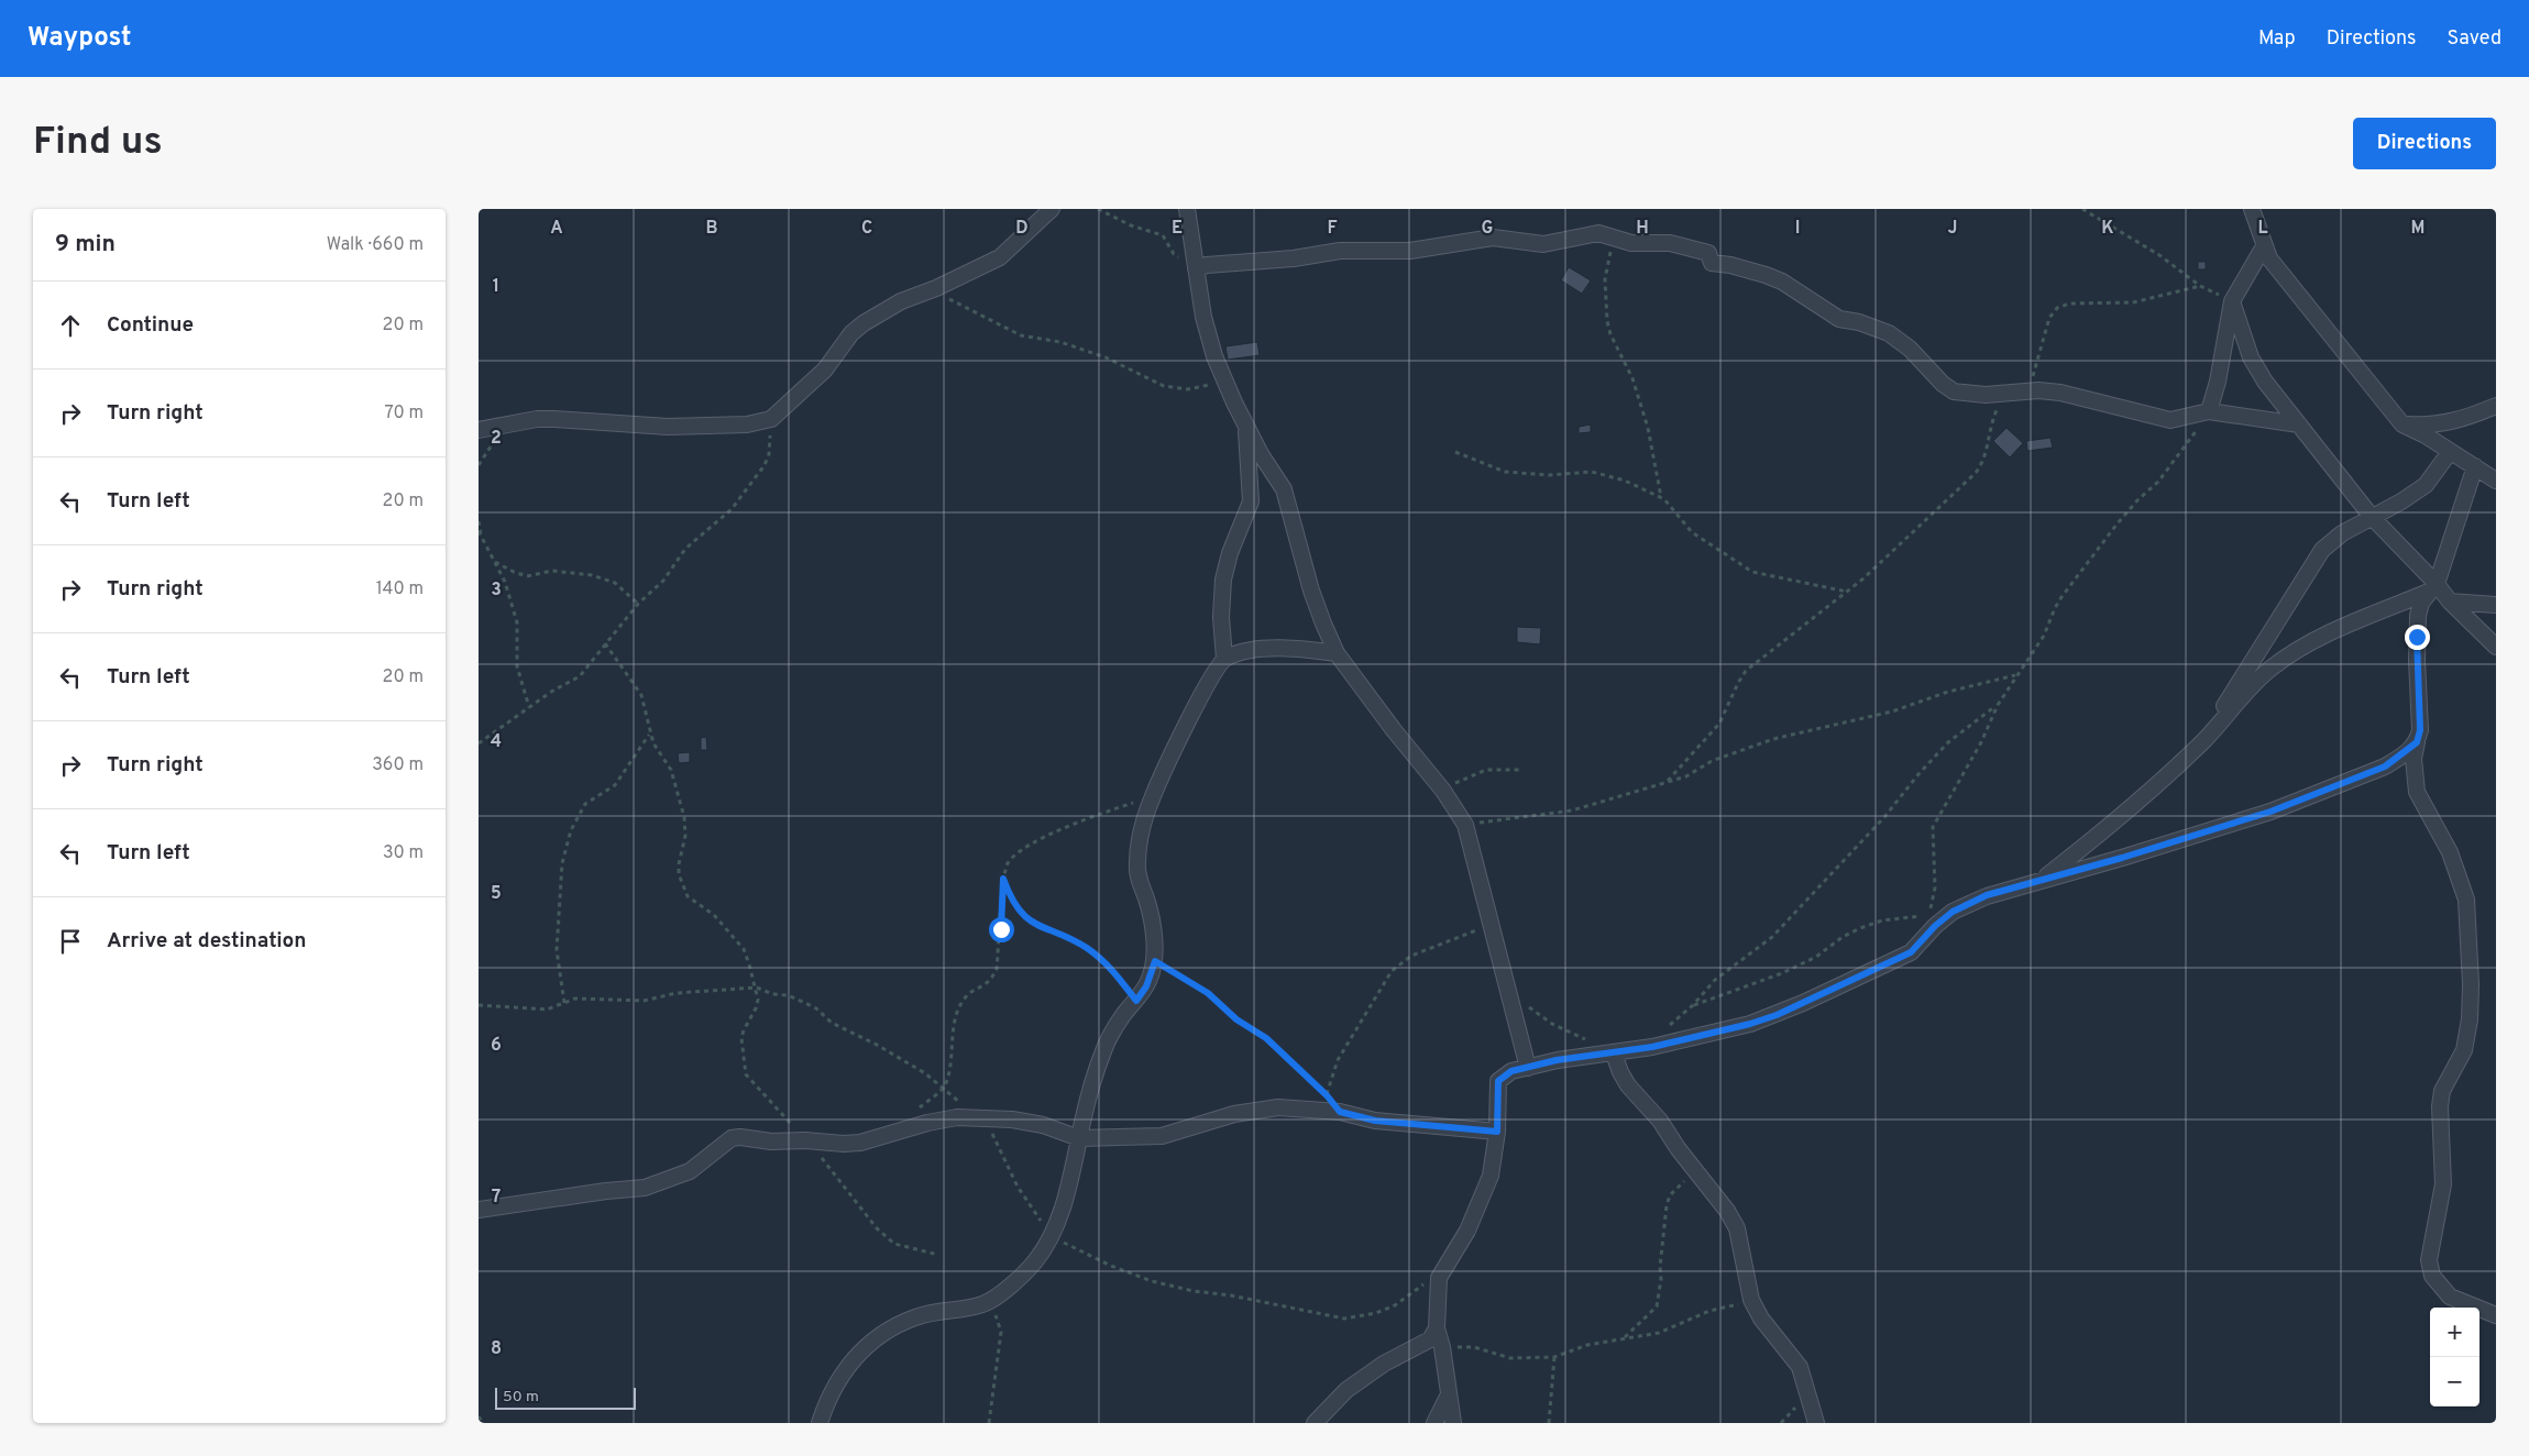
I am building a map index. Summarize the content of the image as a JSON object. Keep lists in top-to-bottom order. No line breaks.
{"scale_bar":"50 m","page":{"header":"Waypost","nav":["Map","Directions","Saved"],"buttons":"Directions","title":"Find us","heading":["9 min","Walk · 660 m"],"list":[["Continue","20 m"],["Turn right","70 m"],["Turn left","20 m"],["Turn right","140 m"],["Turn left","20 m"],["Turn right","360 m"],["Turn left","30 m"],"Arrive at destination"],"map_buttons":["+","−"],"scale":"50 m"},"grid":{"columns":["A","B","C","D","E","F","G","H","I","J","K","L","M"],"rows":["1","2","3","4","5","6","7","8"]}}
